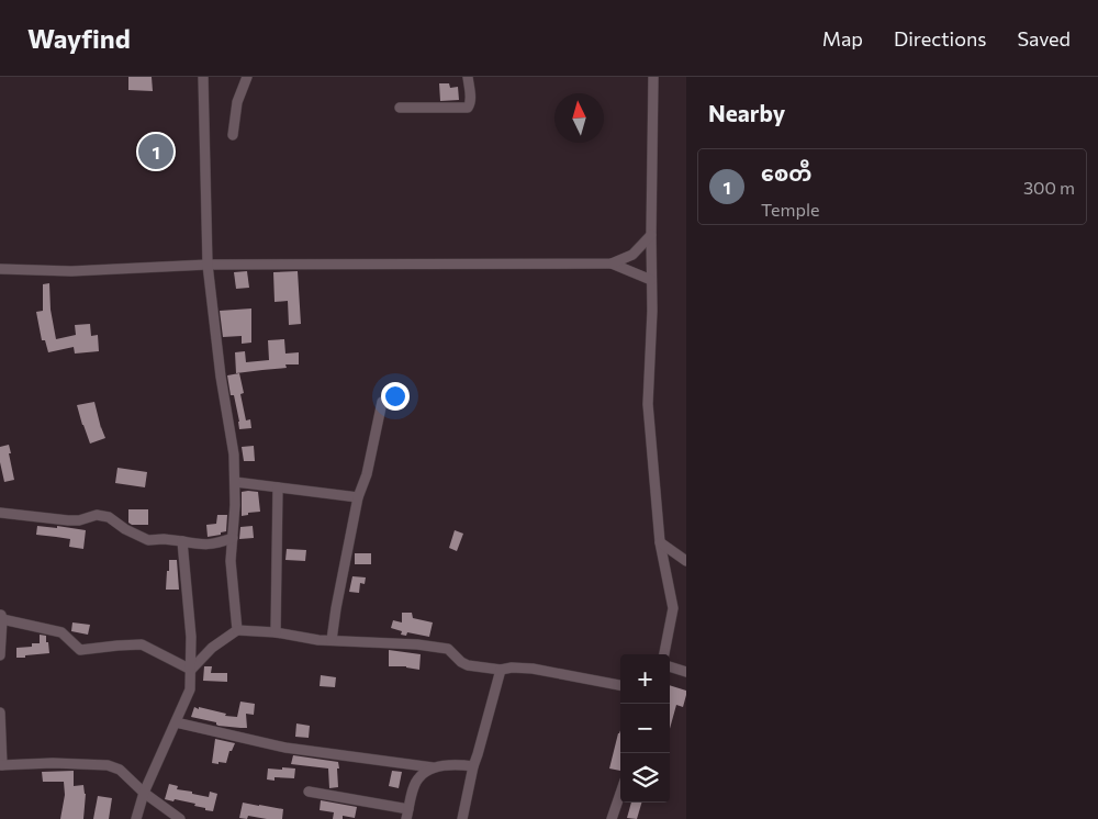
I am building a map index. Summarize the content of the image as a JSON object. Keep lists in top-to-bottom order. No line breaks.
{"north":"top","page":{"header":"Wayfind","nav":["Map","Directions","Saved"],"heading":"Nearby","pins":"1","list":[{"mark":"1","name":"စေတီ","note":"Temple","value":"300 m"}],"map_buttons":["+","−"]}}
